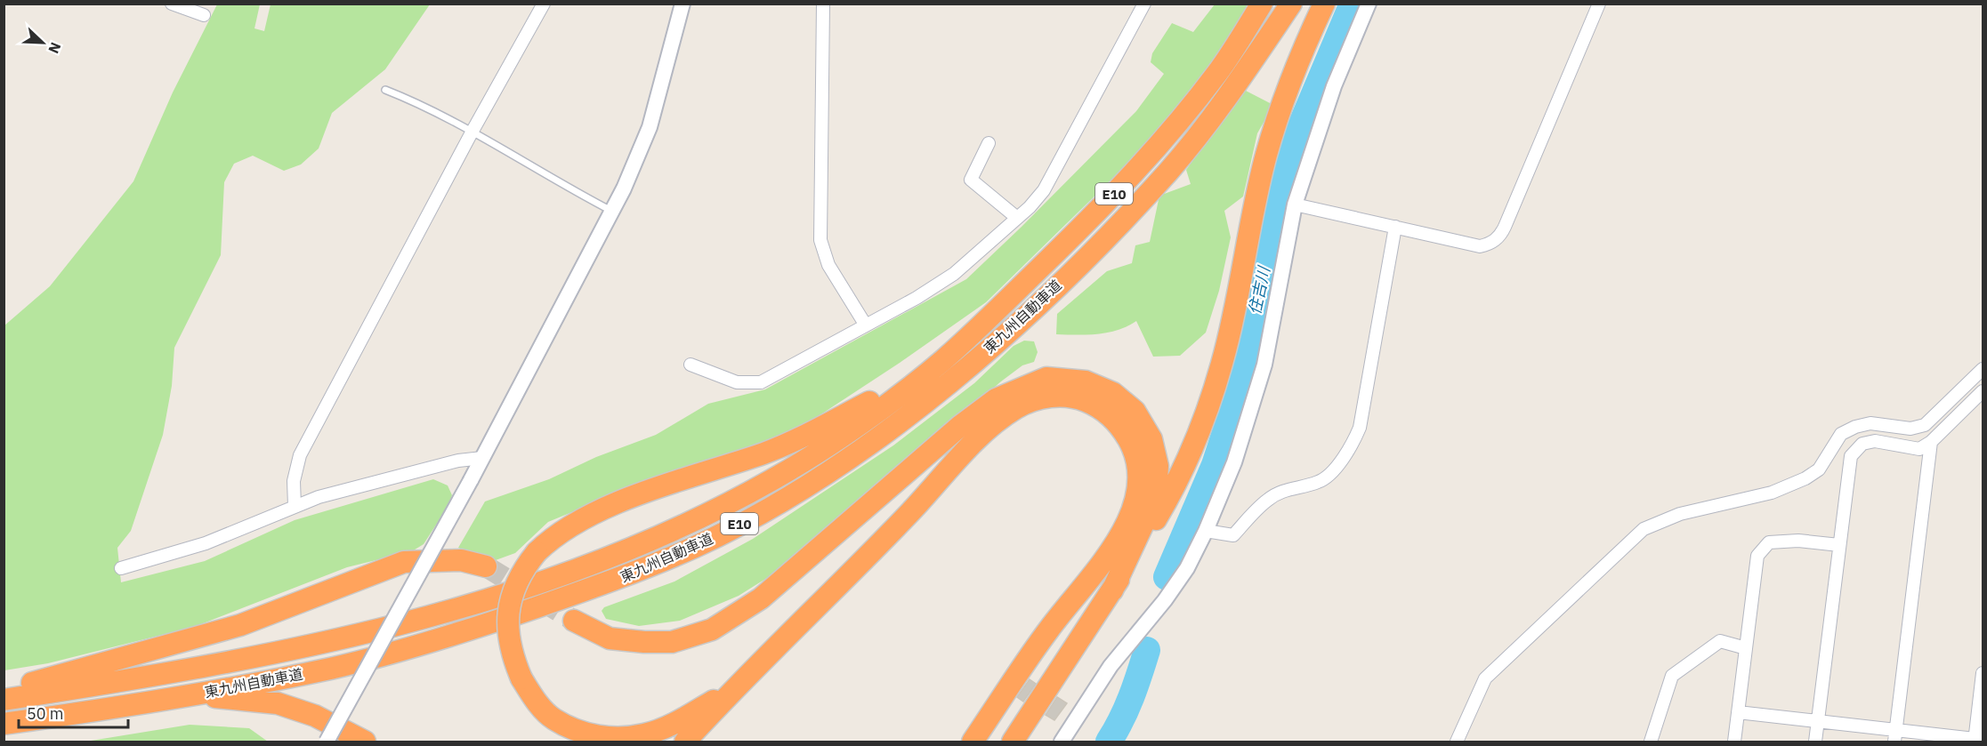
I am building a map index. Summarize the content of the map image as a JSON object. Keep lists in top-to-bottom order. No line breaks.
{"streets":{"highway":["E10","東九州自動車道"]},"water":["住吉川"],"scale_bar":"50 m","north":"bottom right"}
